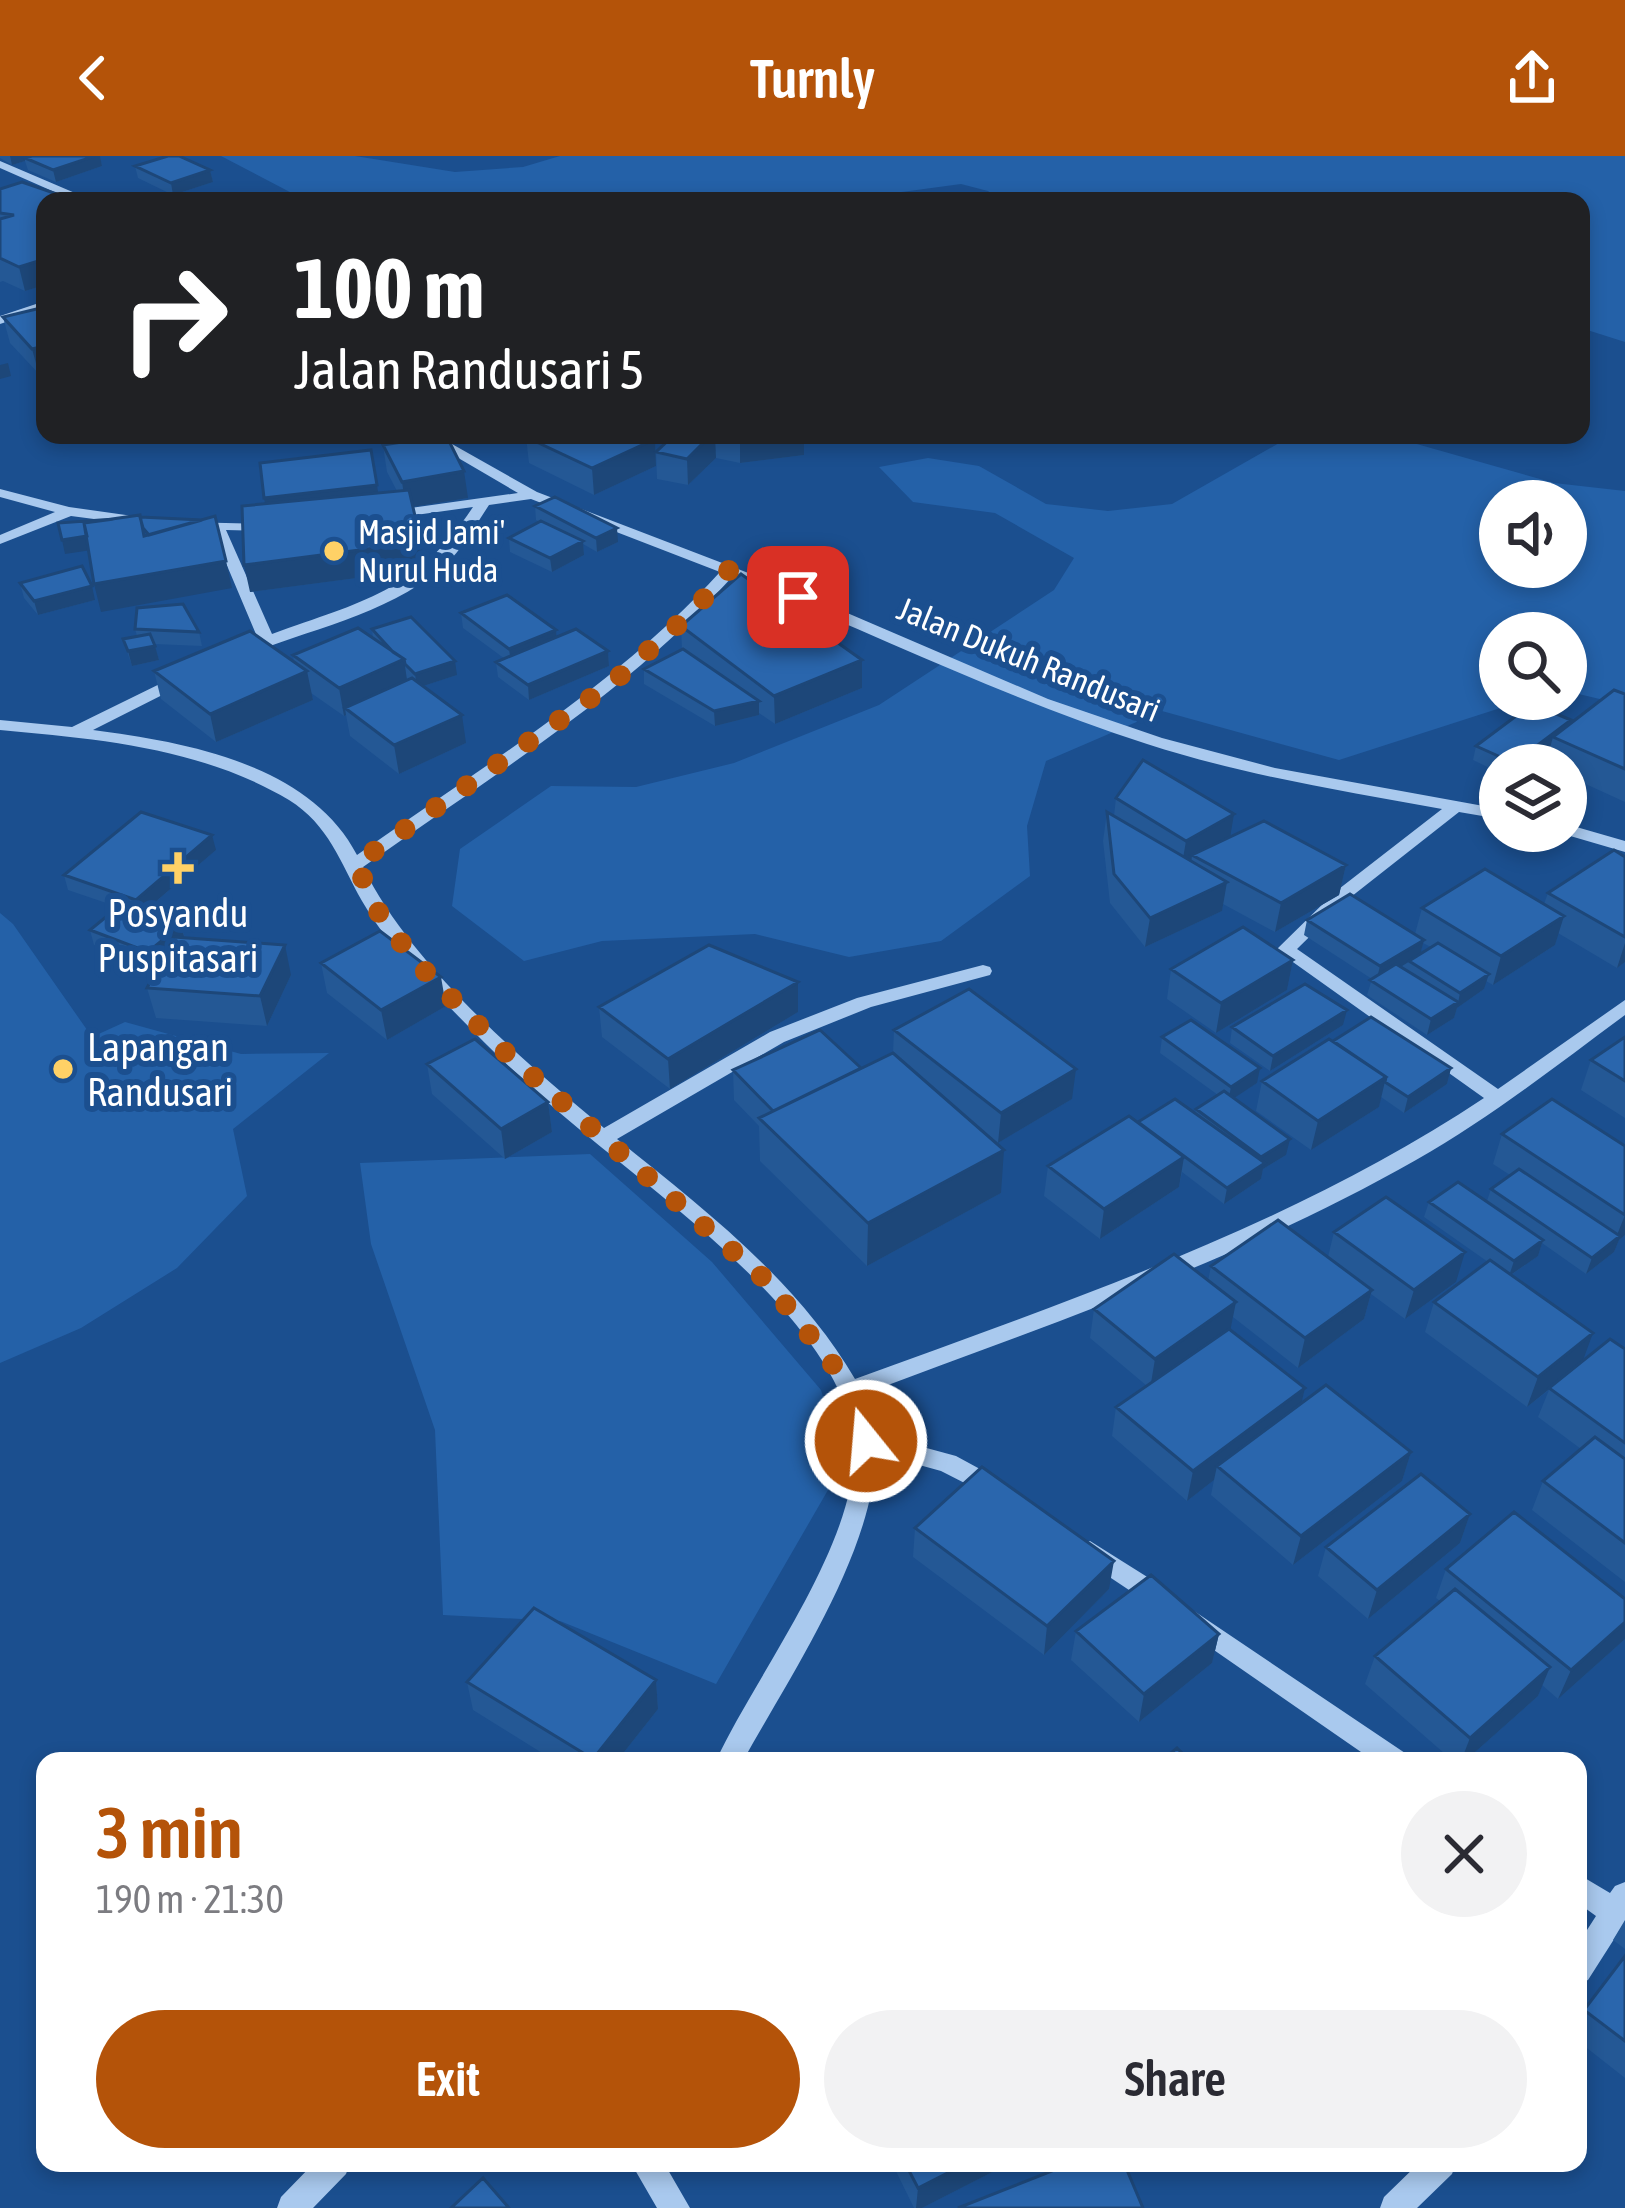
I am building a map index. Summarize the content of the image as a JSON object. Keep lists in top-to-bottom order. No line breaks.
{"streets":{"street":["Jalan Dukuh Randusari"]},"places":{"other":["Masjid Jami' Nurul Huda","Lapangan Randusari"],"health":["Posyandu Puspitasari"]},"page":{"header":"Turnly","turn":["100 m","Jalan Randusari 5"],"heading":["3 min","190 m · 21:30"],"buttons":["Exit","Share"]}}
